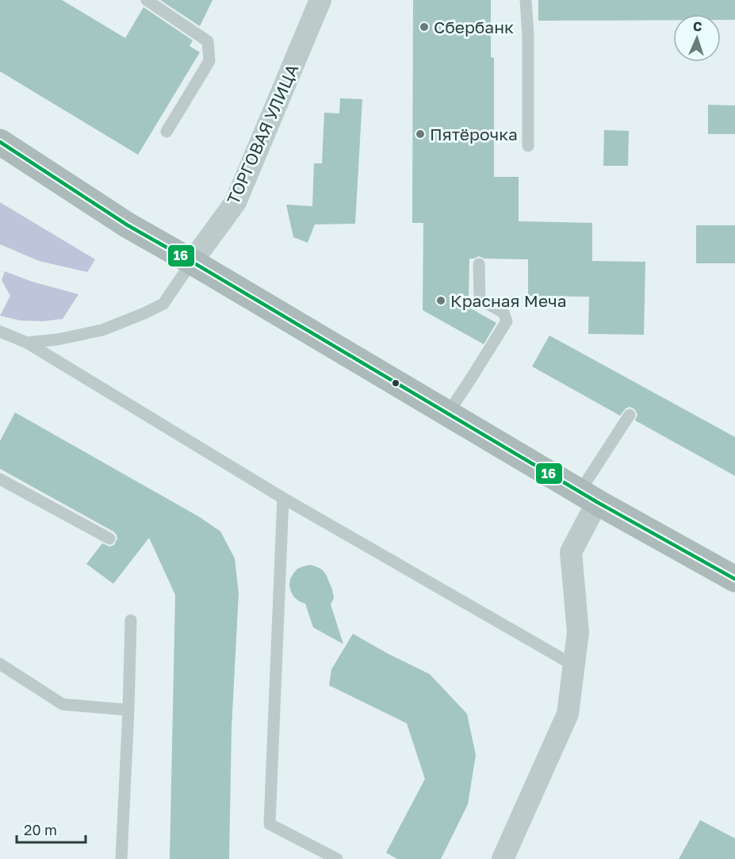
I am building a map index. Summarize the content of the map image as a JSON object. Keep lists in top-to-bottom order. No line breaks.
{"streets":{"street":["ТОРГОВАЯ УЛИЦА"]},"places":["Сбербанк","Пятёрочка","Красная Меча"],"lines":["transit line 16"],"scale_bar":"20 m","north":"top"}
